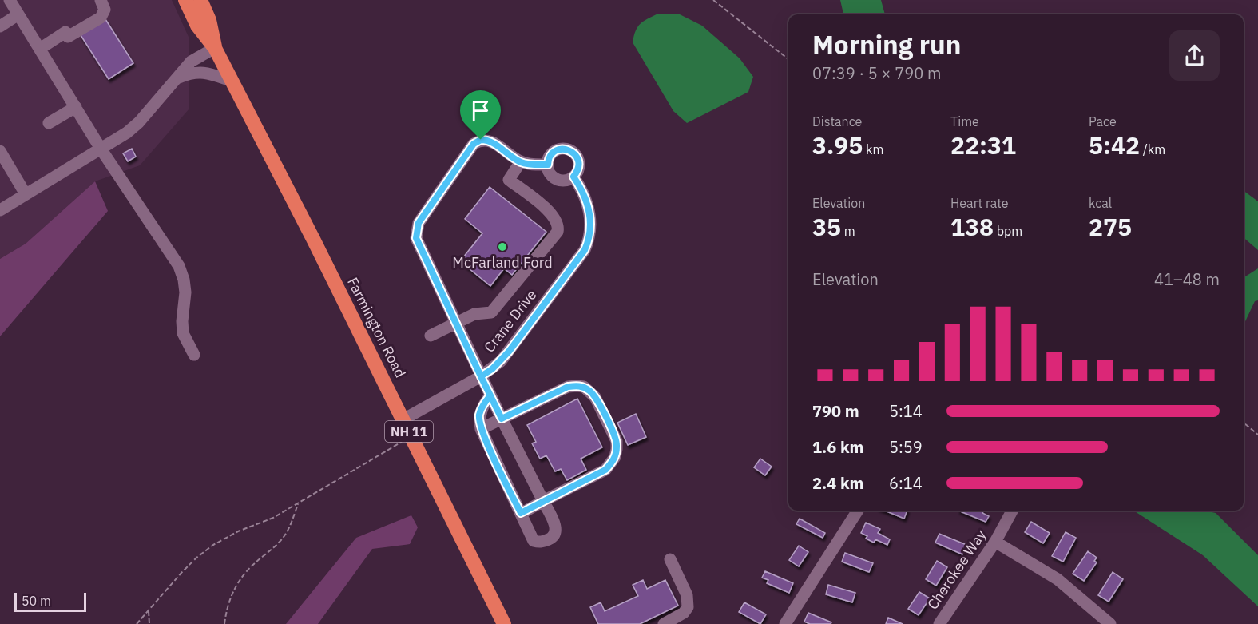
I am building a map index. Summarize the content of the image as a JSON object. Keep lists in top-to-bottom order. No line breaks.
{"streets":{"highway":["Farmington Road","NH 11"],"street":["Crane Drive","Cherokee Way"]},"crossings":[["Crane Drive","Farmington Road"]],"places":["McFarland Ford"],"scale_bar":"50 m","page":{"heading":["Morning run","07:39 · 5 × 790 m"],"stats":[["Distance","3.95 km"],["Time","22:31"],["Pace","5:42 /km"],["Elevation","35 m"],["Heart rate","138 bpm"],["kcal","275"]],"chart":["Elevation","41–48 m"],"list":[{"name":"790 m","note":"5:14"},{"name":"1.6 km","note":"5:59"},{"name":"2.4 km","note":"6:14"}],"scale":"50 m"}}
